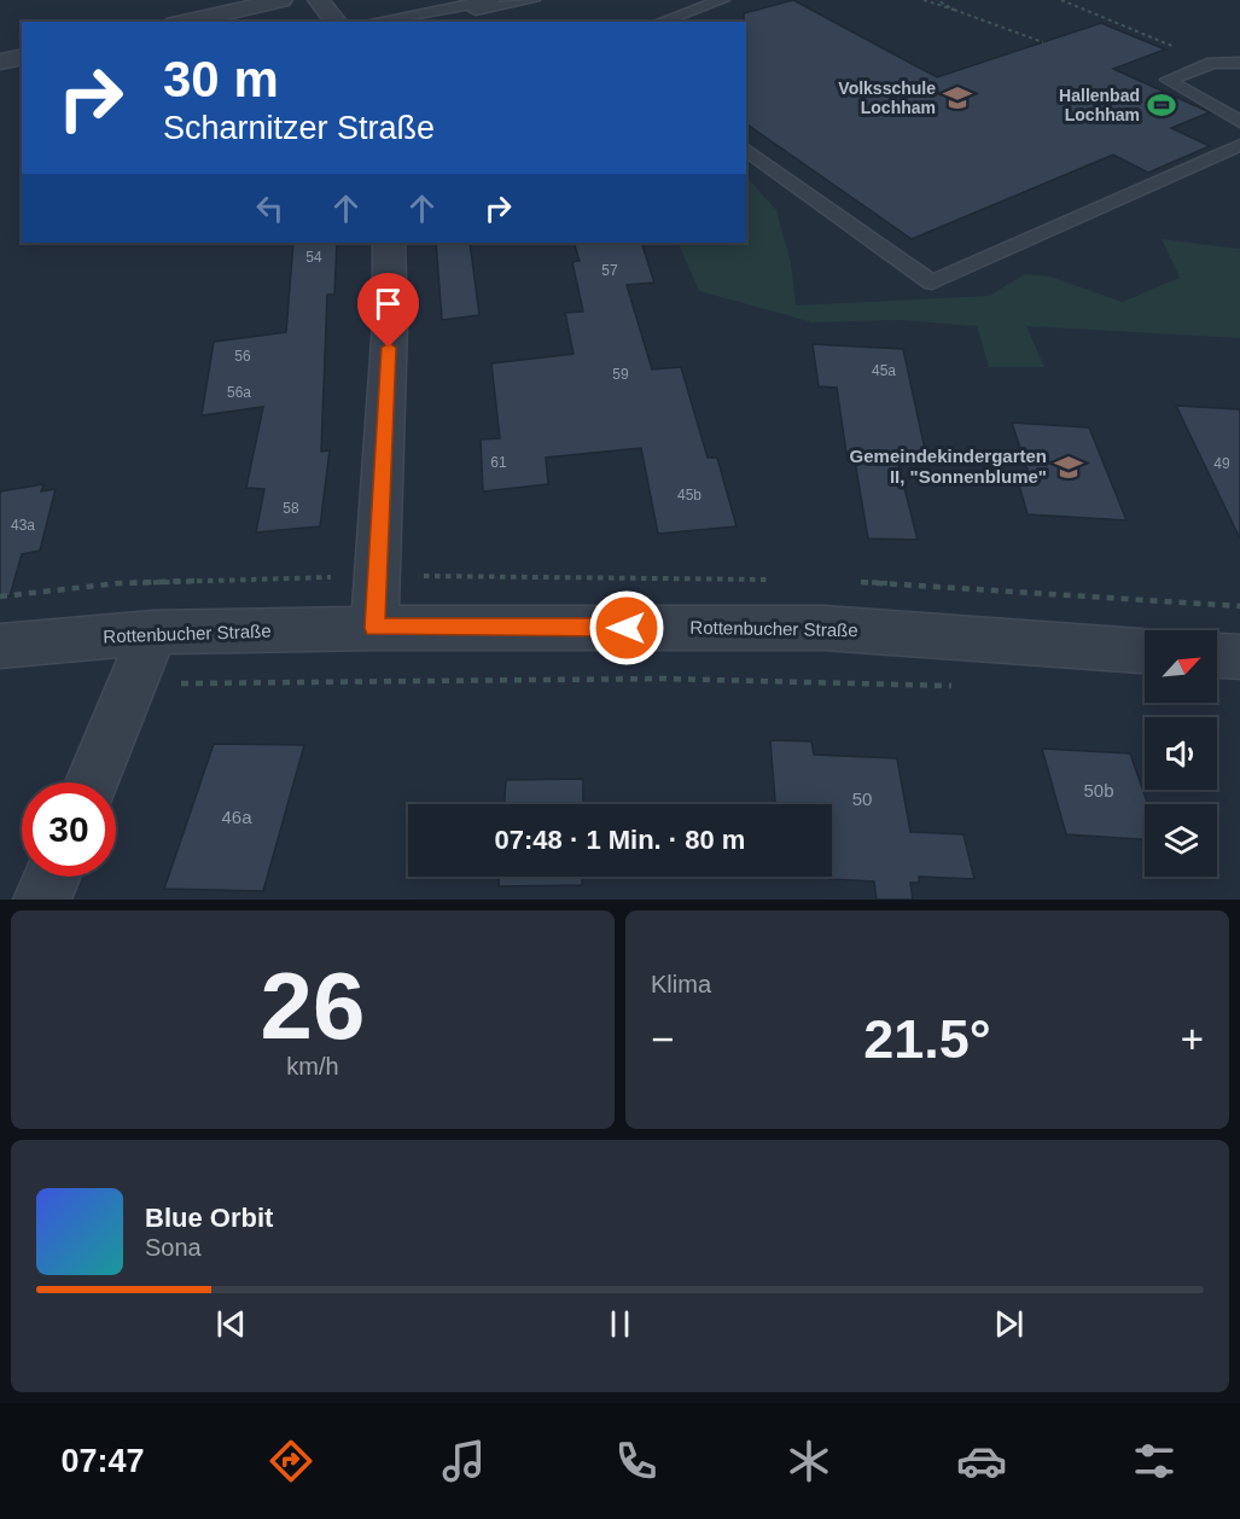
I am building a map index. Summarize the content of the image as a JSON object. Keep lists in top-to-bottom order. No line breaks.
{"streets":{"street":["Rottenbucher Straße"]},"places":{"school or university":["Volksschule Lochham","Gemeindekindergarten II, \"Sonnenblume\""],"sports":["Hallenbad Lochham"]},"house_numbers":["54","57","56","45a","59","56a","61","49","45b","58","43a","50b","50","46a"],"north":"top right","page":{"turn":["30 m","Scharnitzer Straße"],"limit":"30","trip":"07:48 · 1 Min. · 80 m","tile":[["26","km/h"],"Klima"],"heat":["−","21.5°","+"],"song":["Blue Orbit","Sona"],"tabs":"07:47"}}
